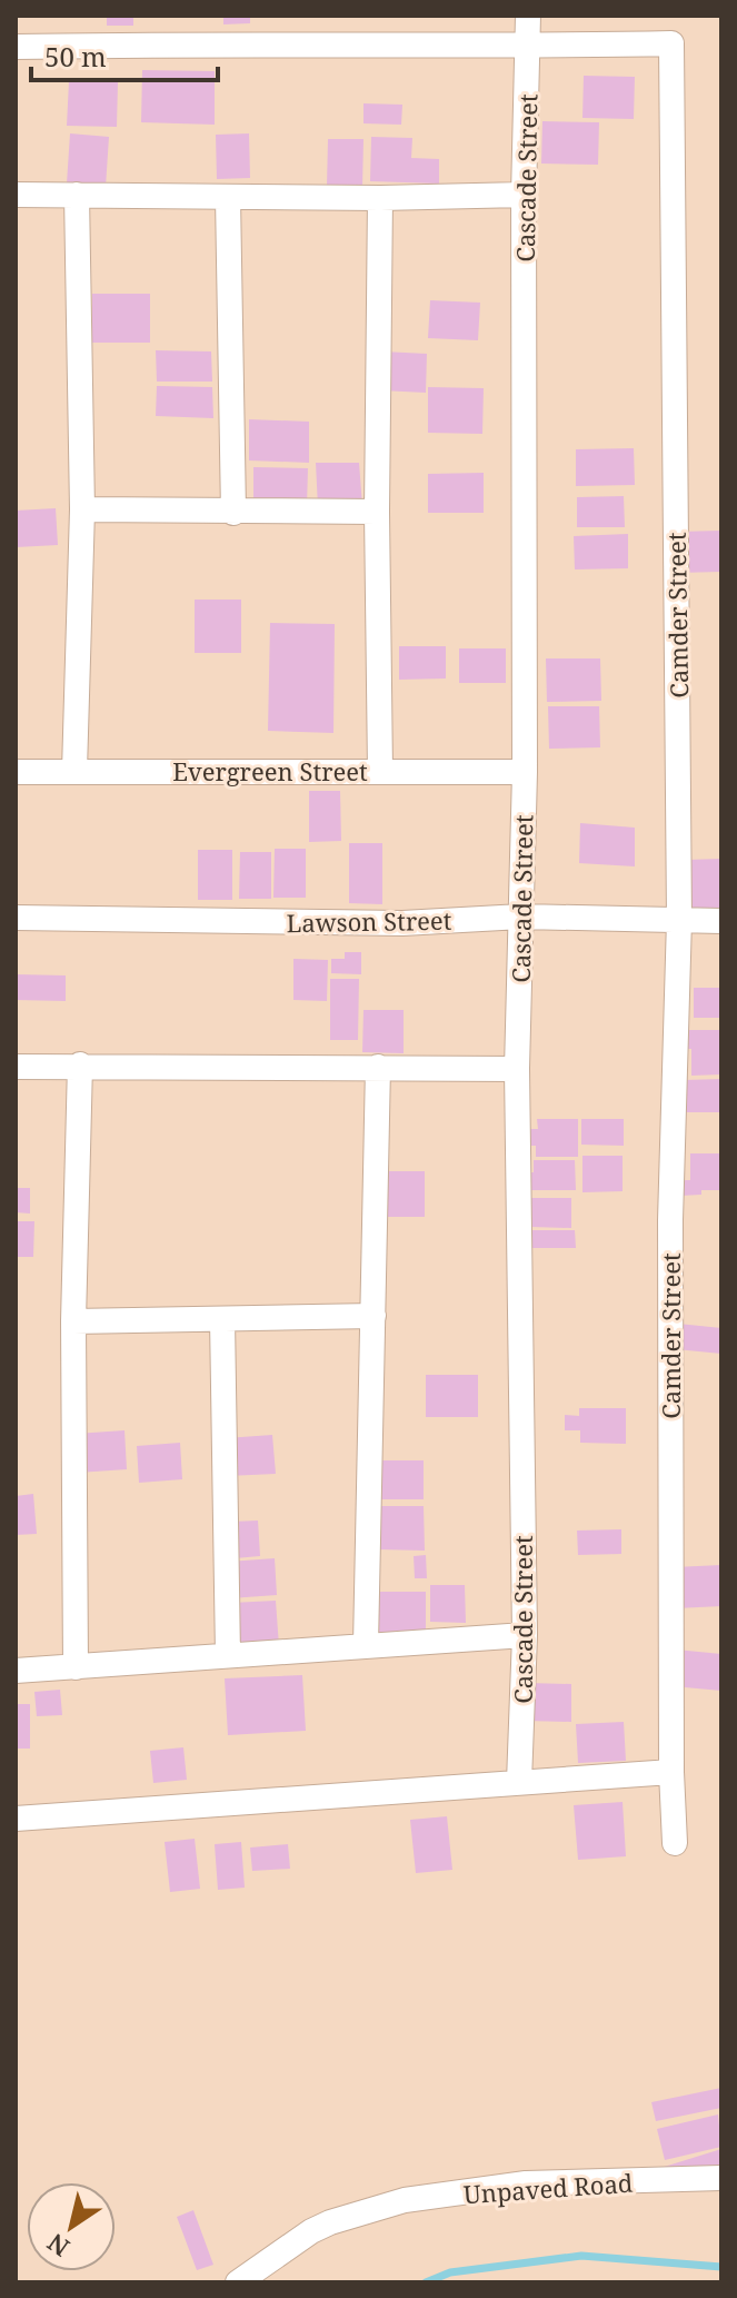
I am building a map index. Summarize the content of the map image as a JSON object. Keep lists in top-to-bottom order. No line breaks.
{"streets":{"street":["Cascade Street","Camder Street","Evergreen Street","Lawson Street","Unpaved Road"]},"crossings":[["Cascade Street","Camder Street"],["Cascade Street","Evergreen Street"],["Cascade Street","Lawson Street"],["Camder Street","Lawson Street"]],"scale_bar":"50 m","north":"bottom left"}
